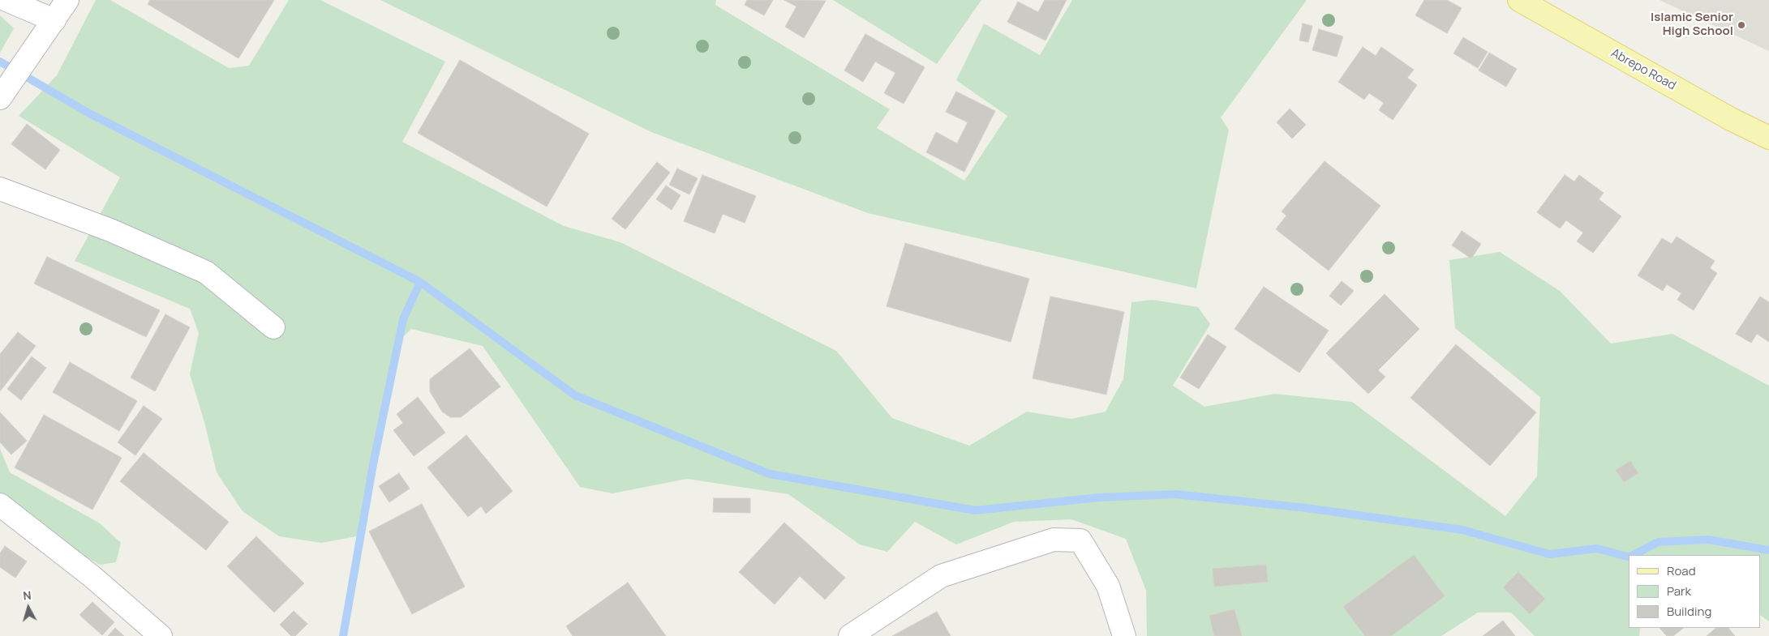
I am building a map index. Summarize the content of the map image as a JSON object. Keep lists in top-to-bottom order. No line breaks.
{"streets":{"main road":["Abrepo Road"]},"places":["Islamic Senior High School"],"legend":["Road","Park","Building"],"north":"top"}
